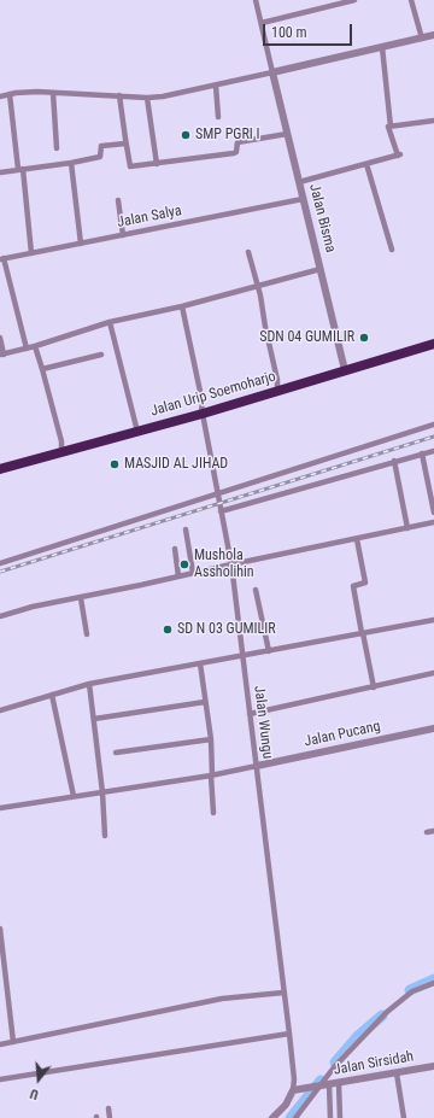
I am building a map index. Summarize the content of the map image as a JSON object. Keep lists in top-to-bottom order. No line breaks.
{"streets":{"highway":["Jalan Urip Soemoharjo"],"street":["Jalan Salya","Jalan Bisma","Jalan Wungu","Jalan Pucang","Jalan Sirsidah"]},"crossings":[["Jalan Salya","Jalan Bisma"],["Jalan Bisma","Jalan Urip Soemoharjo"],["Jalan Urip Soemoharjo","Jalan Wungu"],["Jalan Wungu","Jalan Pucang"],["Jalan Wungu","Jalan Sirsidah"]],"places":["SMP PGRI I","SDN 04 GUMILIR","MASJID AL JIHAD","Mushola Assholihin","SD N 03 GUMILIR"],"scale_bar":"100 m","north":"bottom"}
